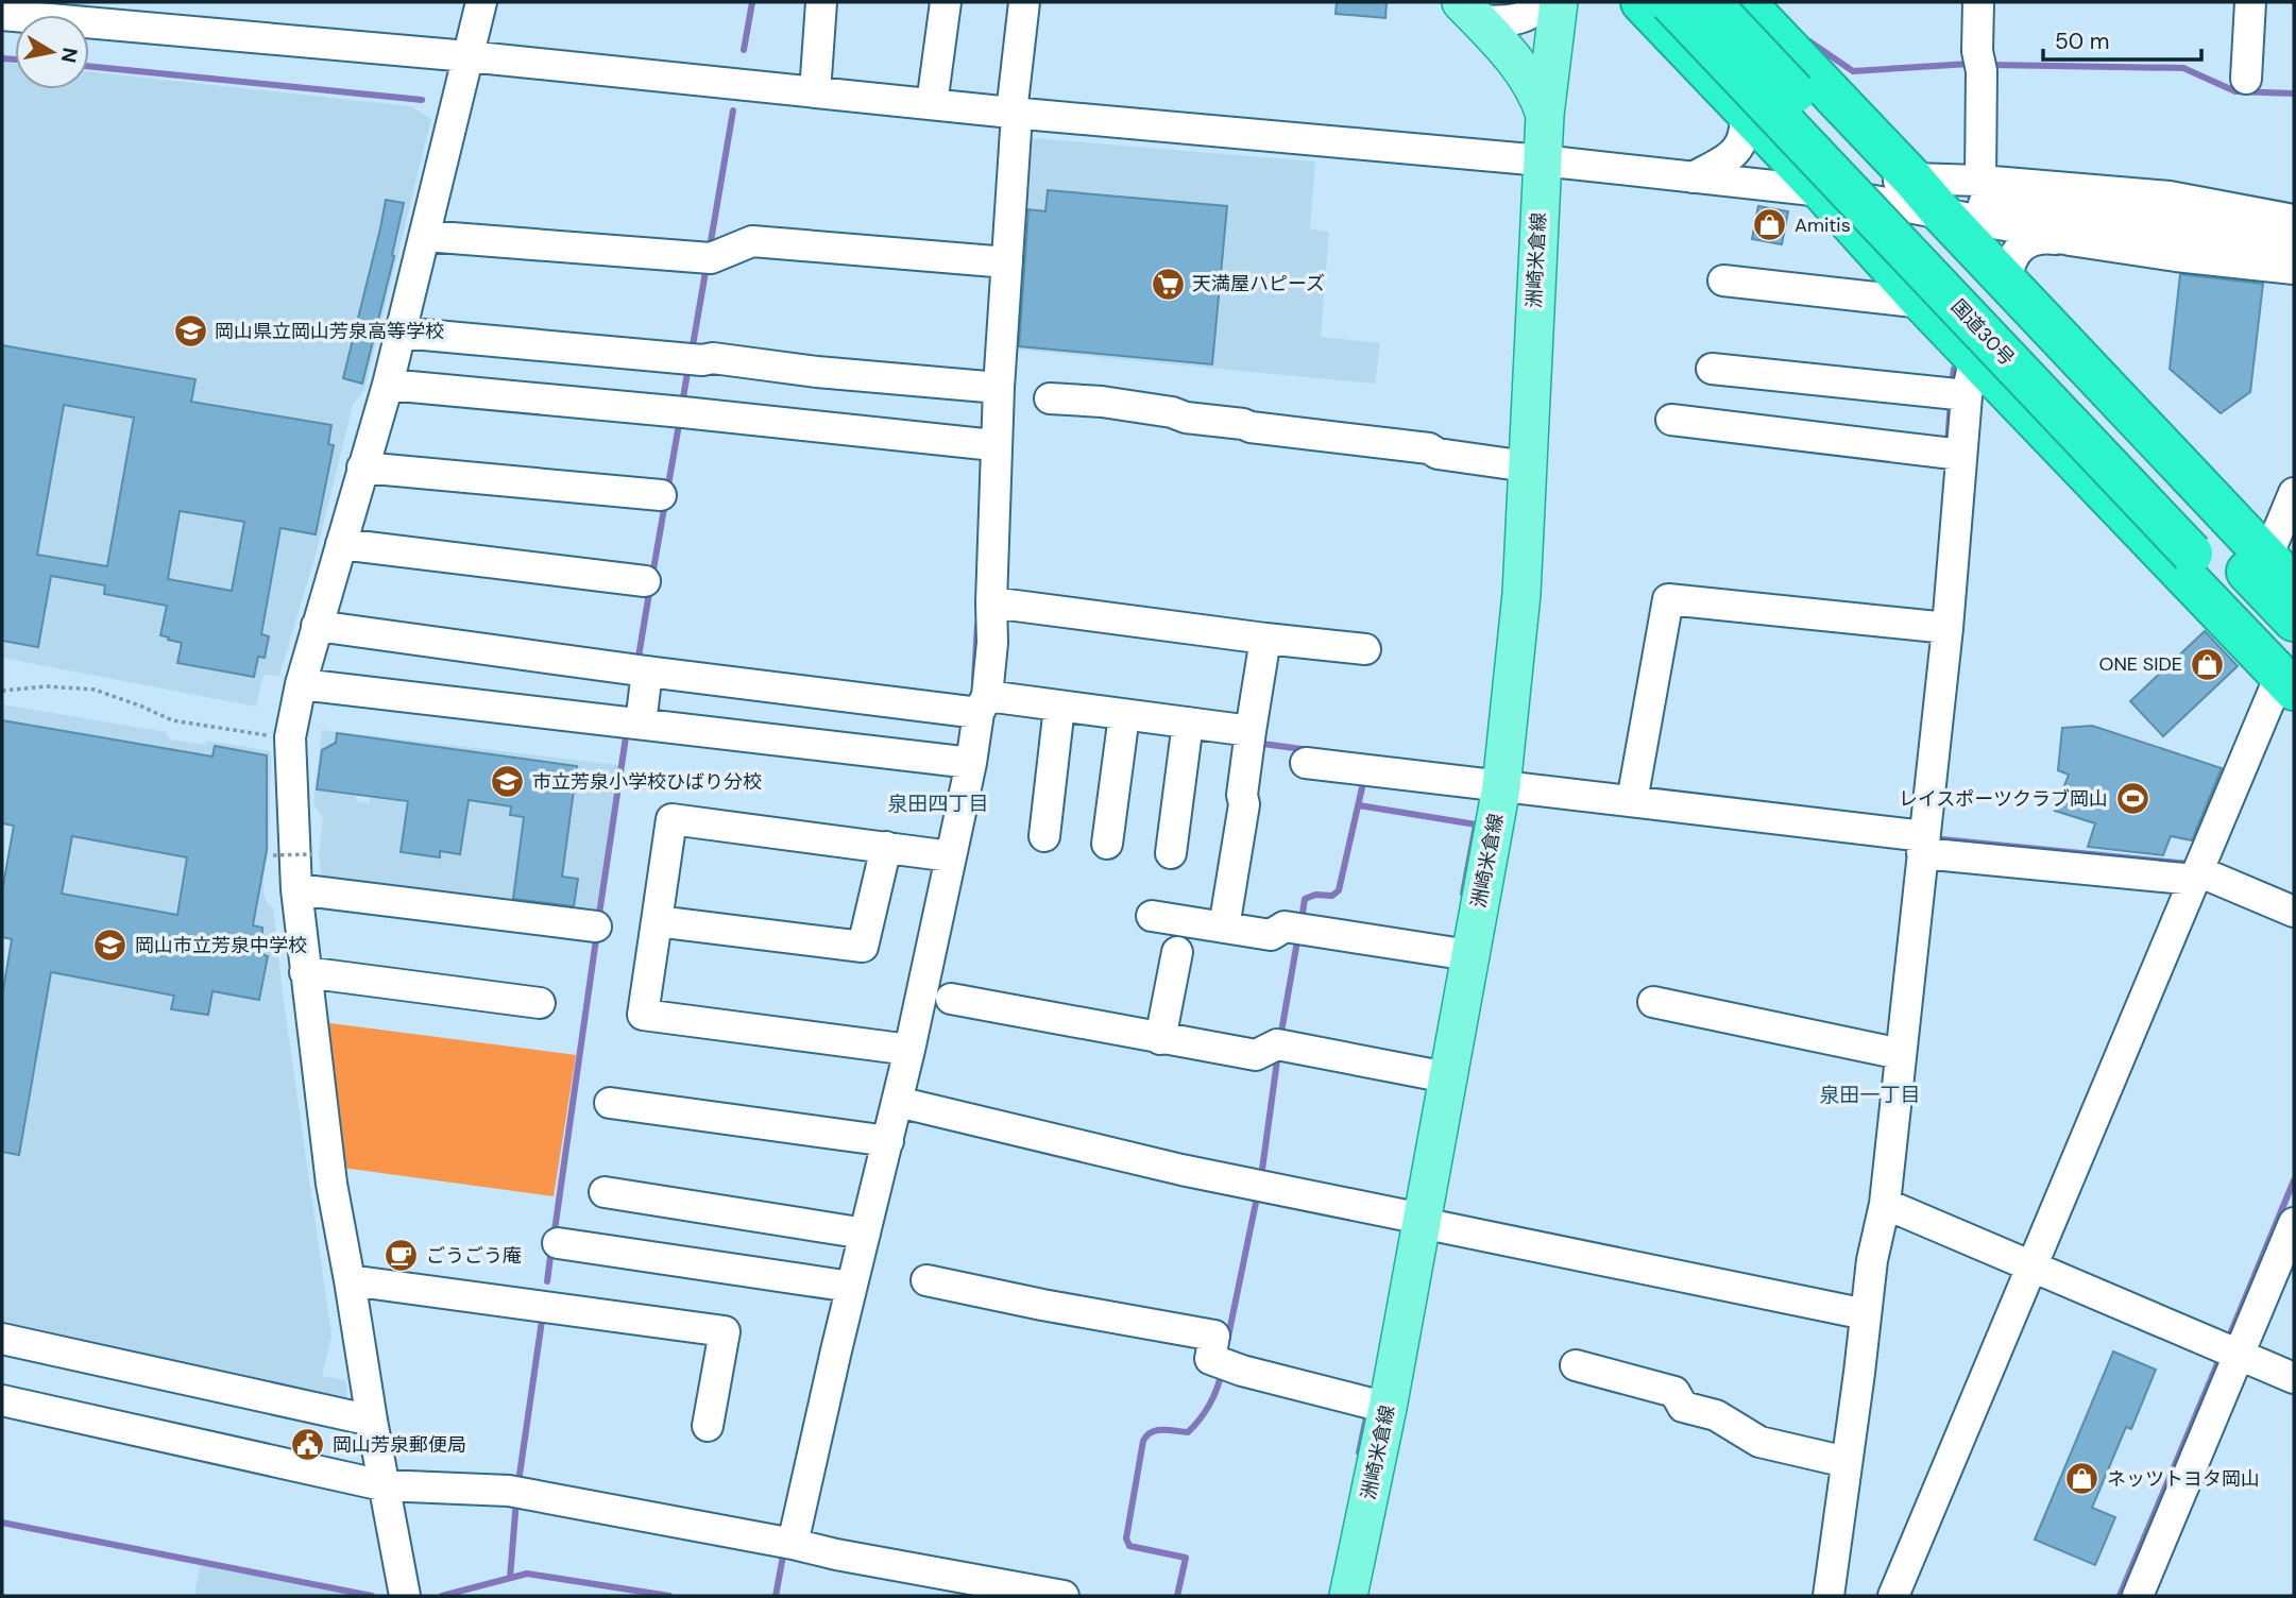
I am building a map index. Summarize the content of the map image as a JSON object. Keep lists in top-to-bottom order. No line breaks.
{"streets":{"highway":["国道30号"],"main road":["洲崎米倉線"]},"districts":["泉田四丁目","泉田一丁目"],"places":{"shop":["Amitis","ONE SIDE","ネッツトヨタ岡山"],"supermarket":["天満屋ハピーズ"],"school or university":["岡山県立岡山芳泉高等学校","市立芳泉小学校ひばり分校","岡山市立芳泉中学校"],"sports":["レイスポーツクラブ岡山"],"cafe":["ごうごう庵"],"public building":["岡山芳泉郵便局"]},"scale_bar":"50 m","north":"right"}
